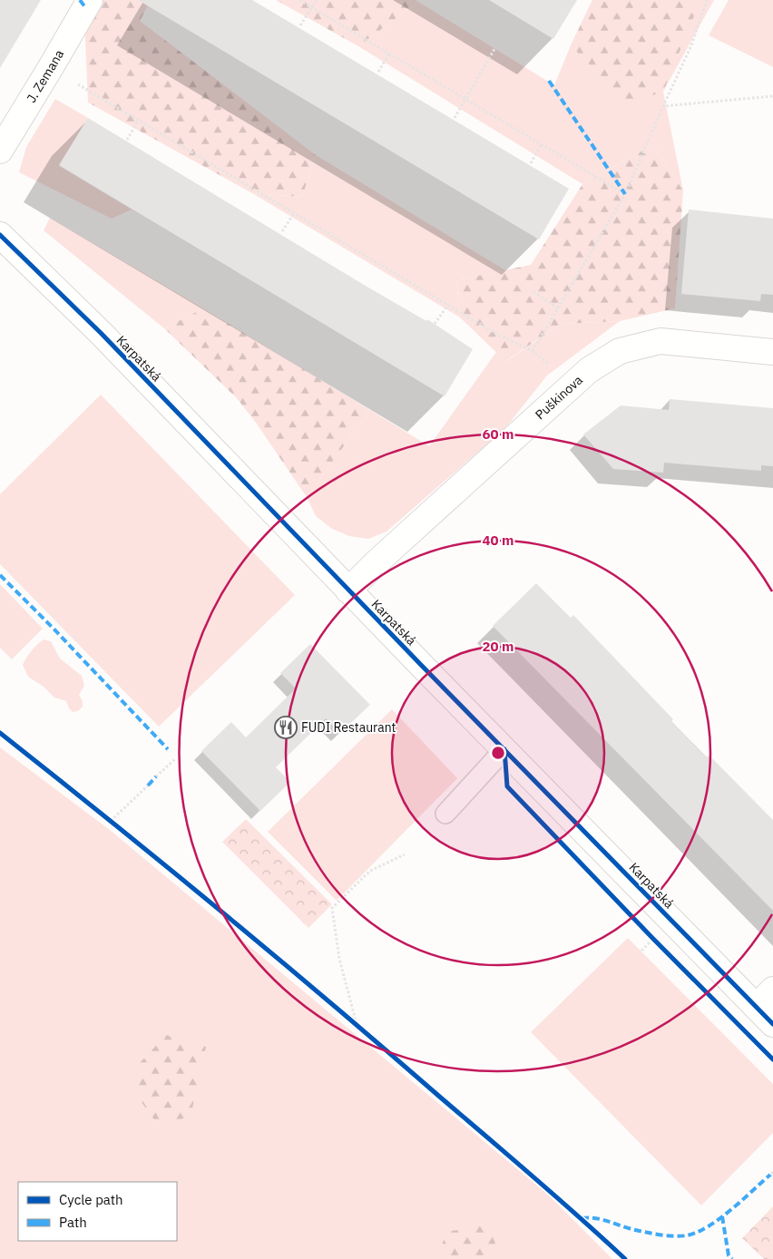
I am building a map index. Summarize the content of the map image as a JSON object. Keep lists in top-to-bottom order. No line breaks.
{"streets":{"street":["J. Zemana","Karpatská","Puškinova"]},"crossings":[["Karpatská","Puškinova"]],"places":{"restaurant":["FUDI Restaurant"]},"legend":["Cycle path","Path"],"rings":["60 m","40 m","20 m"]}
